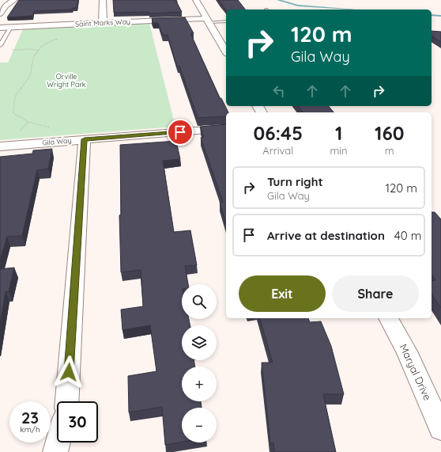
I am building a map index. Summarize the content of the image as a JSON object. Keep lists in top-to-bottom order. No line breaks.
{"streets":{"street":["Saint Marks Way","Gila Way","Maryal Drive"]},"parks":["Orville Wright Park"],"page":{"turn":["120 m","Gila Way"],"eta":["06:45","Arrival","1","min","160","m"],"list":[{"name":"Turn right","note":"Gila Way","value":"120 m"},{"name":"Arrive at destination","value":"40 m"}],"buttons":["Exit","Share"],"map_buttons":["+","−"],"speed":"23 km/h","limit":"30"}}
